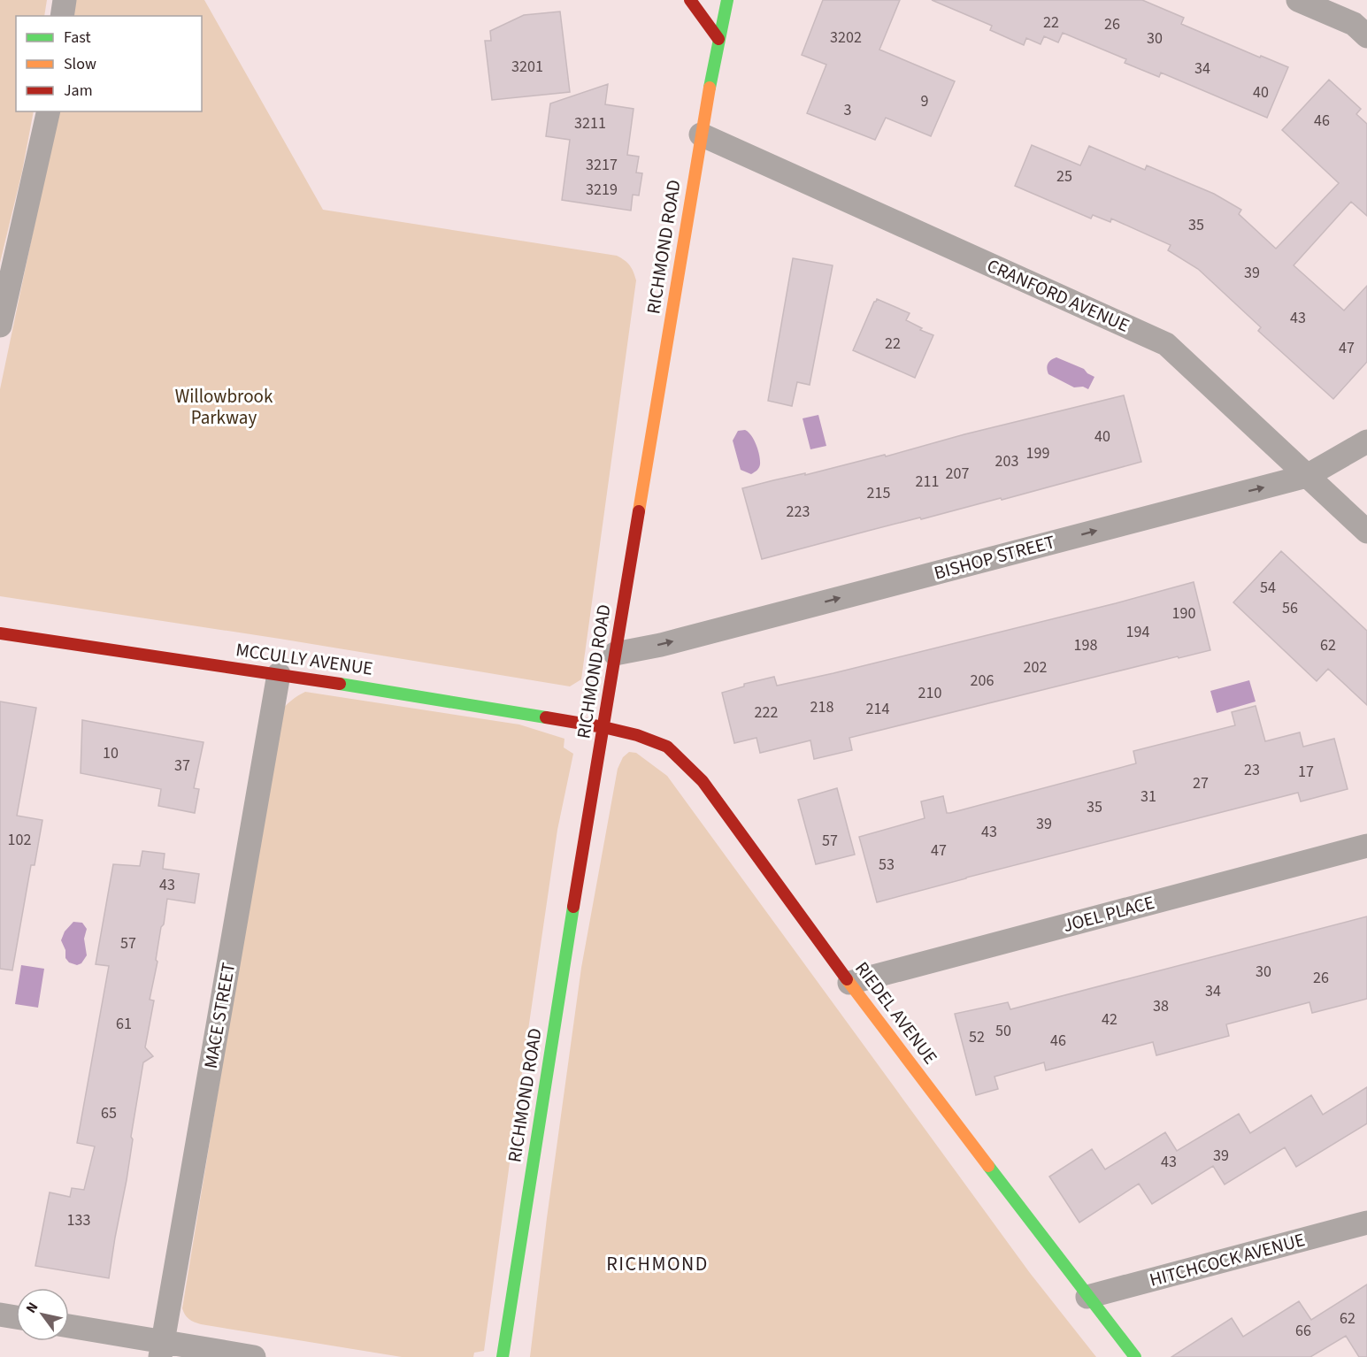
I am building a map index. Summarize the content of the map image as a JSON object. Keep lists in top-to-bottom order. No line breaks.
{"streets":{"street":["RICHMOND ROAD","CRANFORD AVENUE","BISHOP STREET","MCCULLY AVENUE","JOEL PLACE","RIEDEL AVENUE","MACE STREET","HITCHCOCK AVENUE"]},"crossings":[["RICHMOND ROAD","CRANFORD AVENUE"],["RICHMOND ROAD","BISHOP STREET"],["RICHMOND ROAD","MCCULLY AVENUE"],["RICHMOND ROAD","RIEDEL AVENUE"],["CRANFORD AVENUE","BISHOP STREET"],["MCCULLY AVENUE","RIEDEL AVENUE"],["MCCULLY AVENUE","MACE STREET"],["JOEL PLACE","RIEDEL AVENUE"],["RIEDEL AVENUE","HITCHCOCK AVENUE"]],"one_way":["BISHOP STREET"],"districts":["RICHMOND"],"parks":["Willowbrook Parkway"],"house_numbers":["22","26","3202","30","3201","34","40","9","3","46","3211","3217","25","3219","35","39","43","22","47","40","199","203","207","211","215","223","54","56","190","194","198","62","202","206","210","218","214","222","10","37","23","17","27","31","35","39","43","102","57","47","53","43","57","30","26","34","38","42","61","50","52","46","65","39","43","133","62","66"],"legend":["Fast","Slow","Jam"],"north":"top left"}
